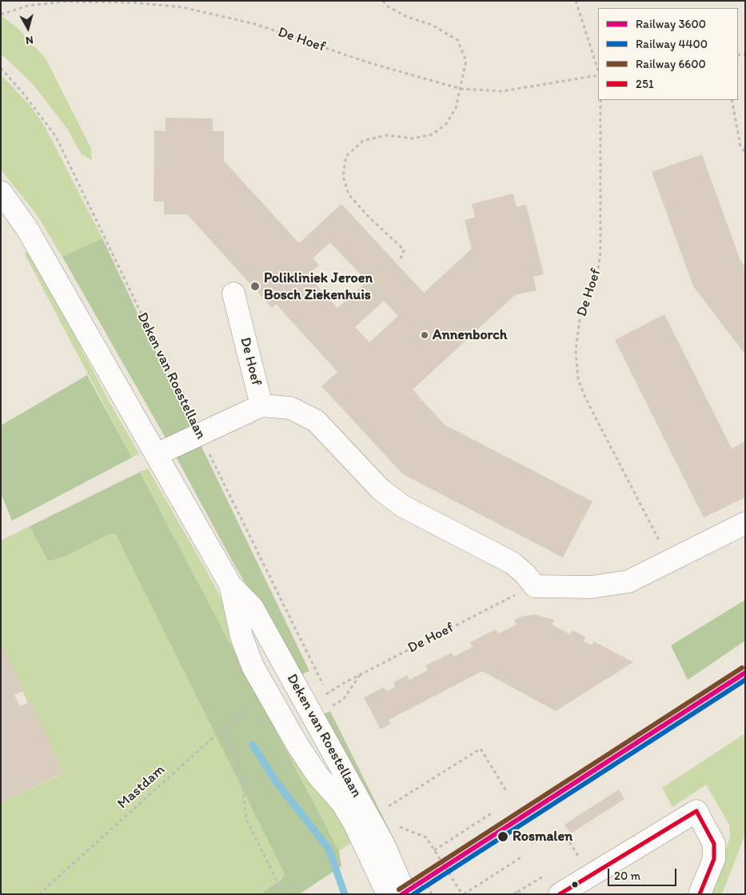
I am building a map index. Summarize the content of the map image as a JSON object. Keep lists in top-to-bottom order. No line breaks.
{"streets":{"main road":["De Hoef","Deken van Roestellaan"],"path":["Mastdam"]},"crossings":[["De Hoef","Deken van Roestellaan"]],"places":["Polikliniek Jeroen Bosch Ziekenhuis","Annenborch","Rosmalen"],"lines":["rail line 6600","rail line 3600","rail line 4400","transit line 251"],"legend":["Railway 3600","Railway 4400","Railway 6600","251"],"scale_bar":"20 m","north":"bottom"}
